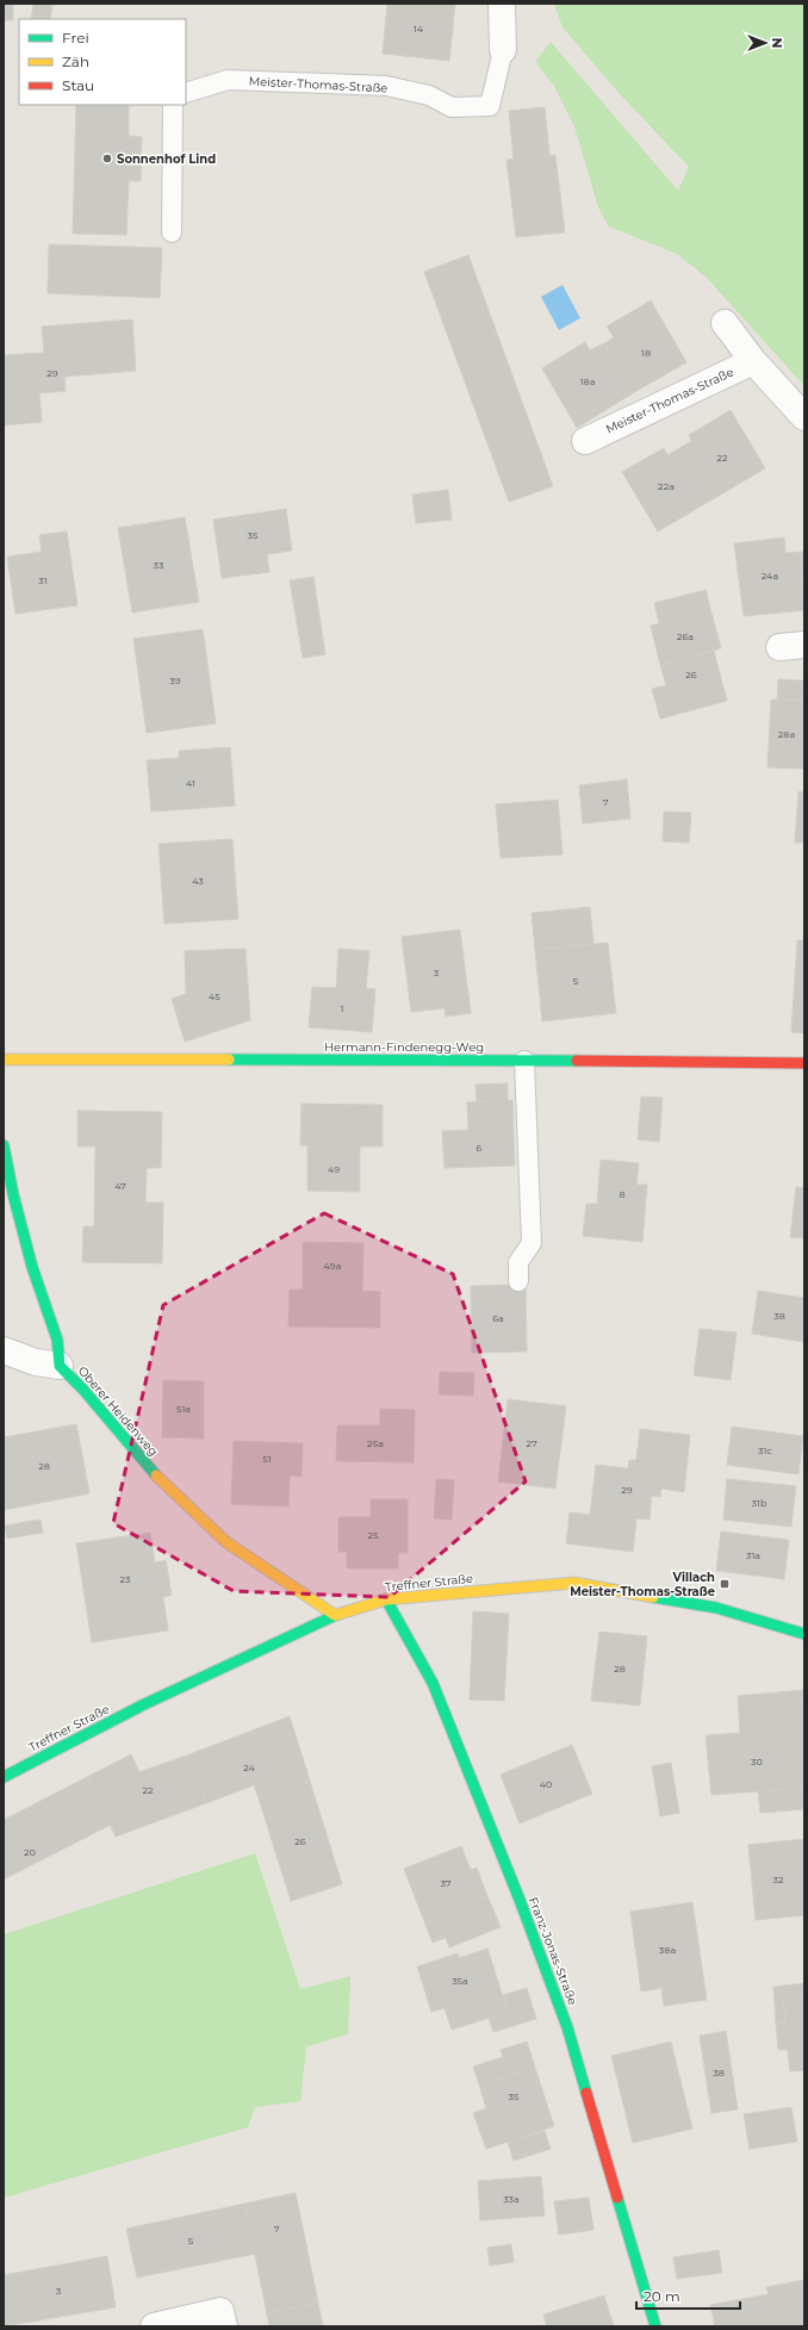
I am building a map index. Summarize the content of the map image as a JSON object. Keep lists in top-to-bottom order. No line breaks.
{"streets":{"street":["Meister-Thomas-Straße","Hermann-Findenegg-Weg","Oberer Heidenweg","Treffner Straße","Franz-Jonas-Straße"]},"crossings":[["Oberer Heidenweg","Treffner Straße"],["Treffner Straße","Franz-Jonas-Straße"]],"places":{"other":["Sonnenhof Lind"],"transit":["Villach Meister-Thomas-Straße"]},"house_numbers":["14","18","29","18a","22","22a","35","33","24a","31","26a","26","39","28a","41","7","43","3","5","45","1","6","49","47","8","49a","38","6a","51a","25a","27","31c","51","28","29","31b","25","31a","23","28","30","24","40","22","26","20","32","37","38a","35a","38","35","33a","7","5","3"],"legend":["Frei","Zäh","Stau"],"scale_bar":"20 m","north":"right"}
